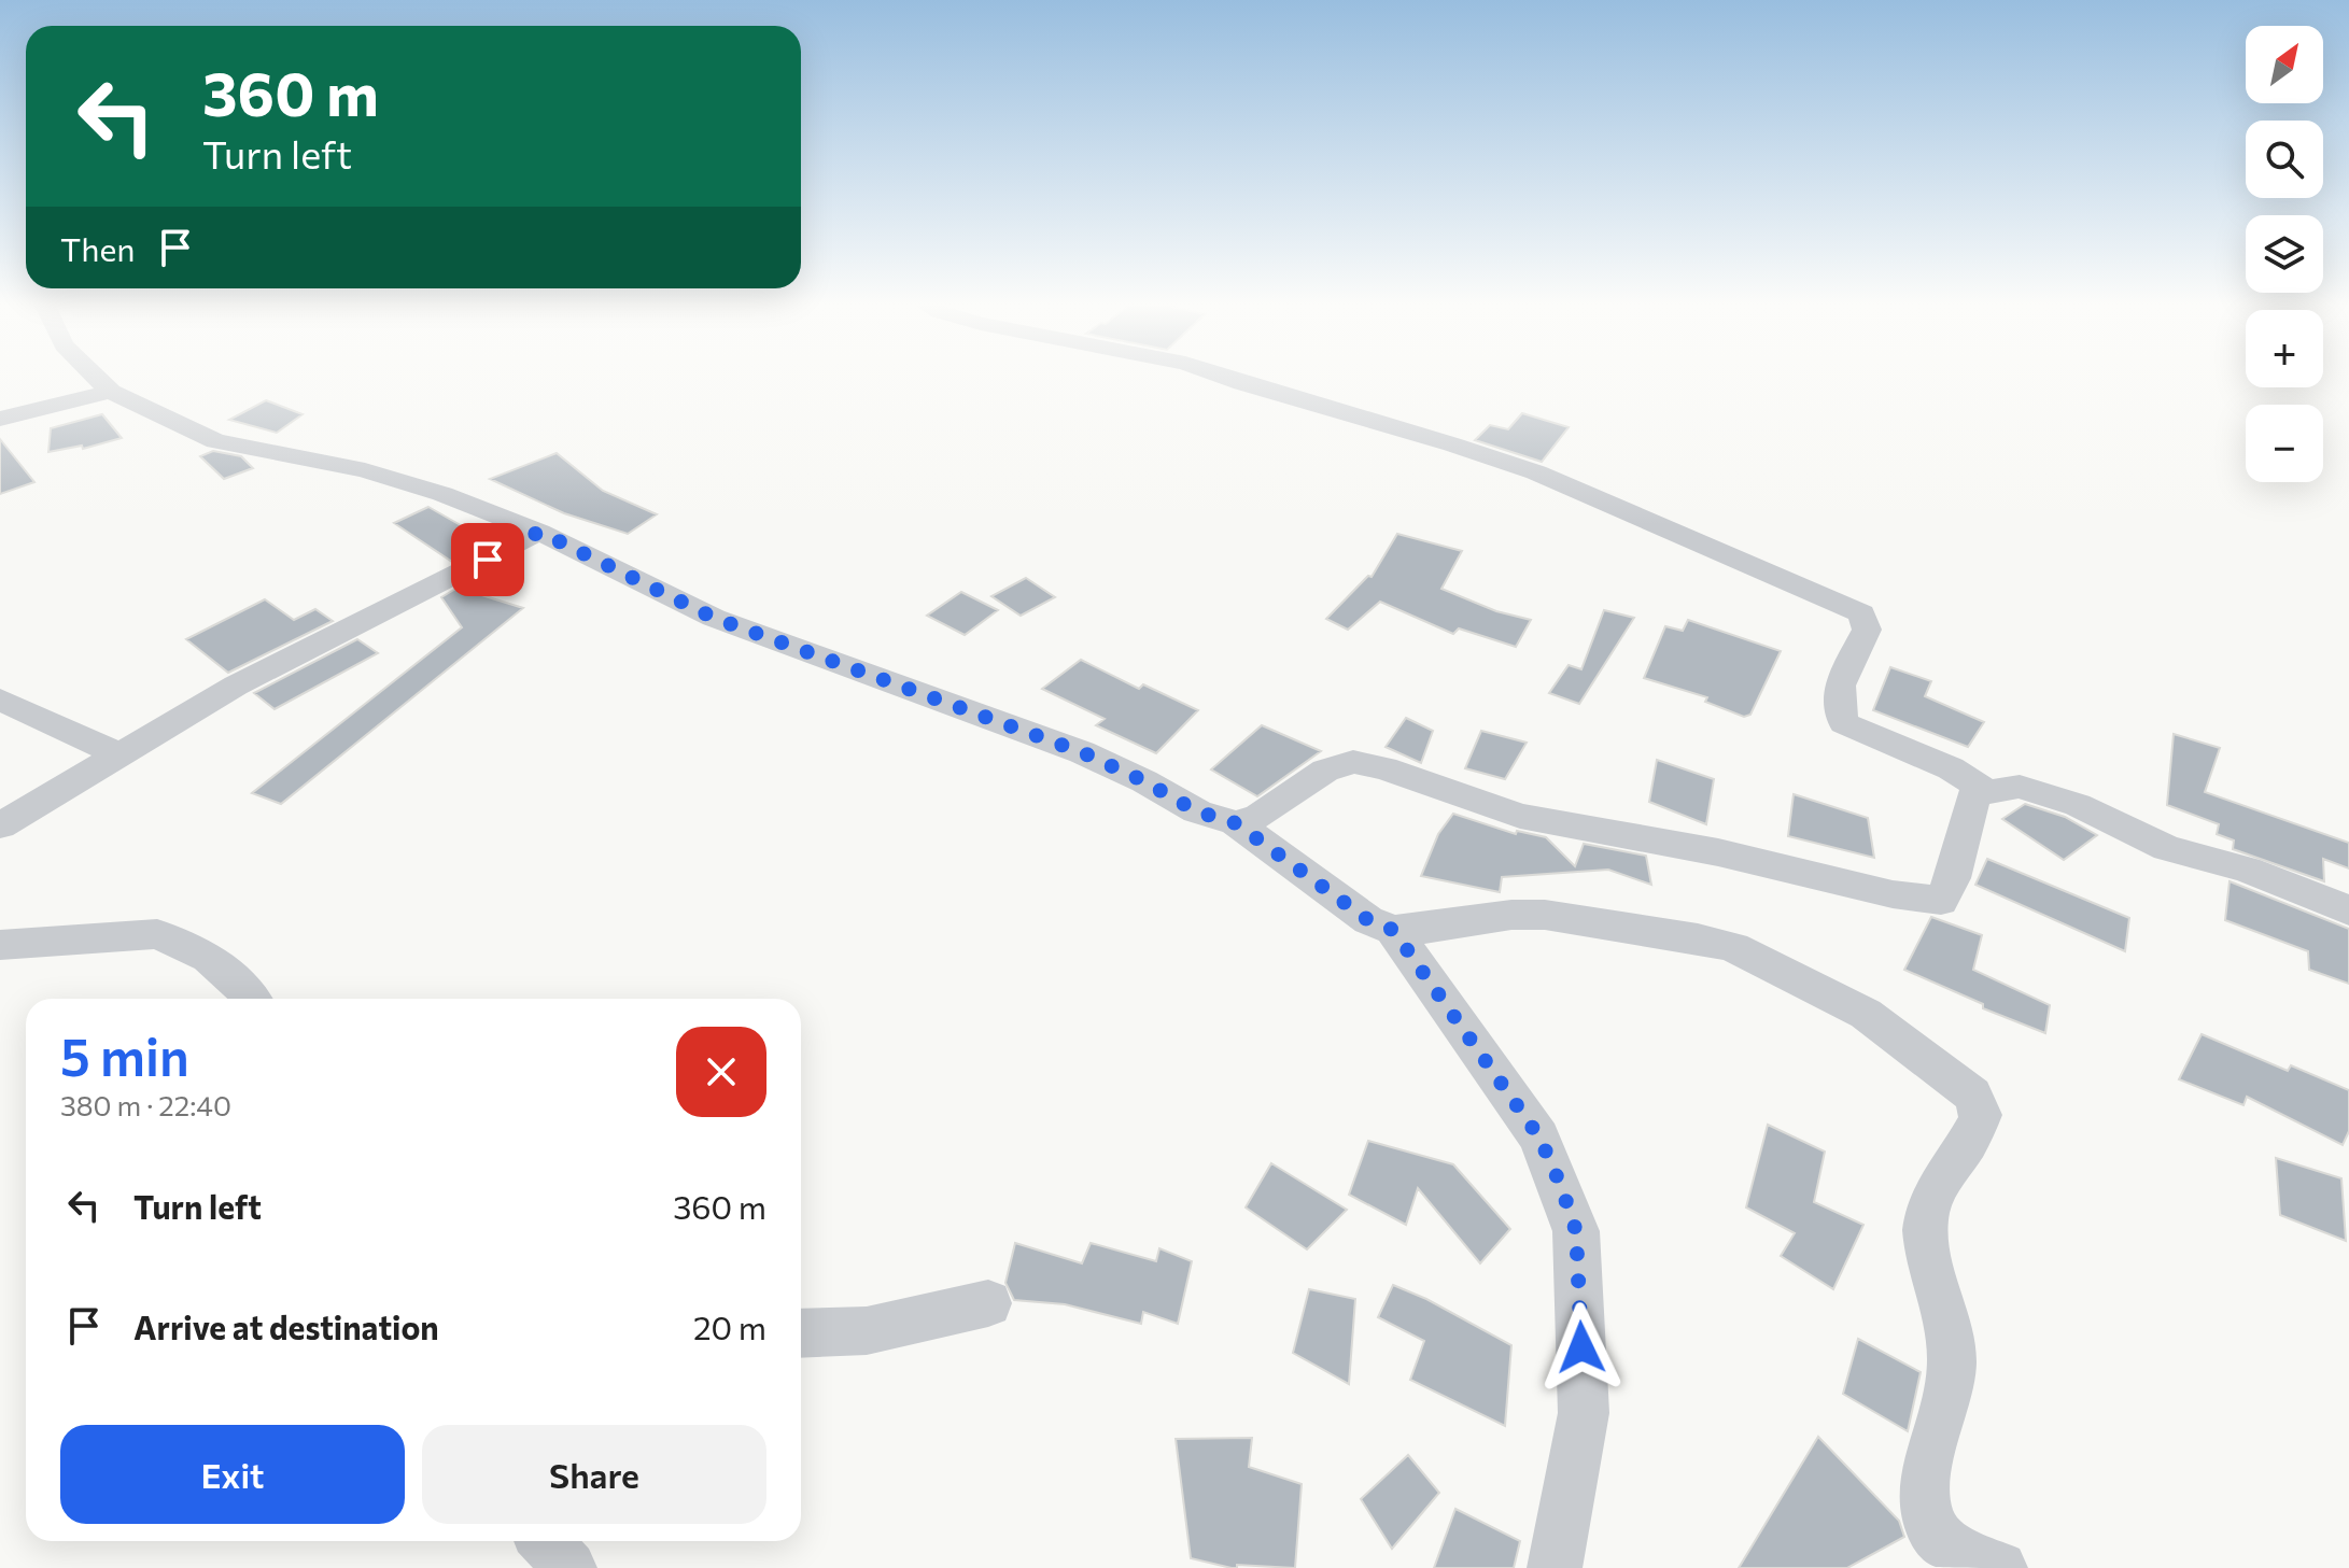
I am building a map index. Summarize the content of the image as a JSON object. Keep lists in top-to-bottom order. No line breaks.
{"north":"top right","page":{"map_buttons":["+","−"],"turn":["360 m","Turn left"],"then":"Then","heading":["5 min","380 m · 22:40"],"list":[{"name":"Turn left","value":"360 m"},{"name":"Arrive at destination","value":"20 m"}],"buttons":["Exit","Share"]}}
